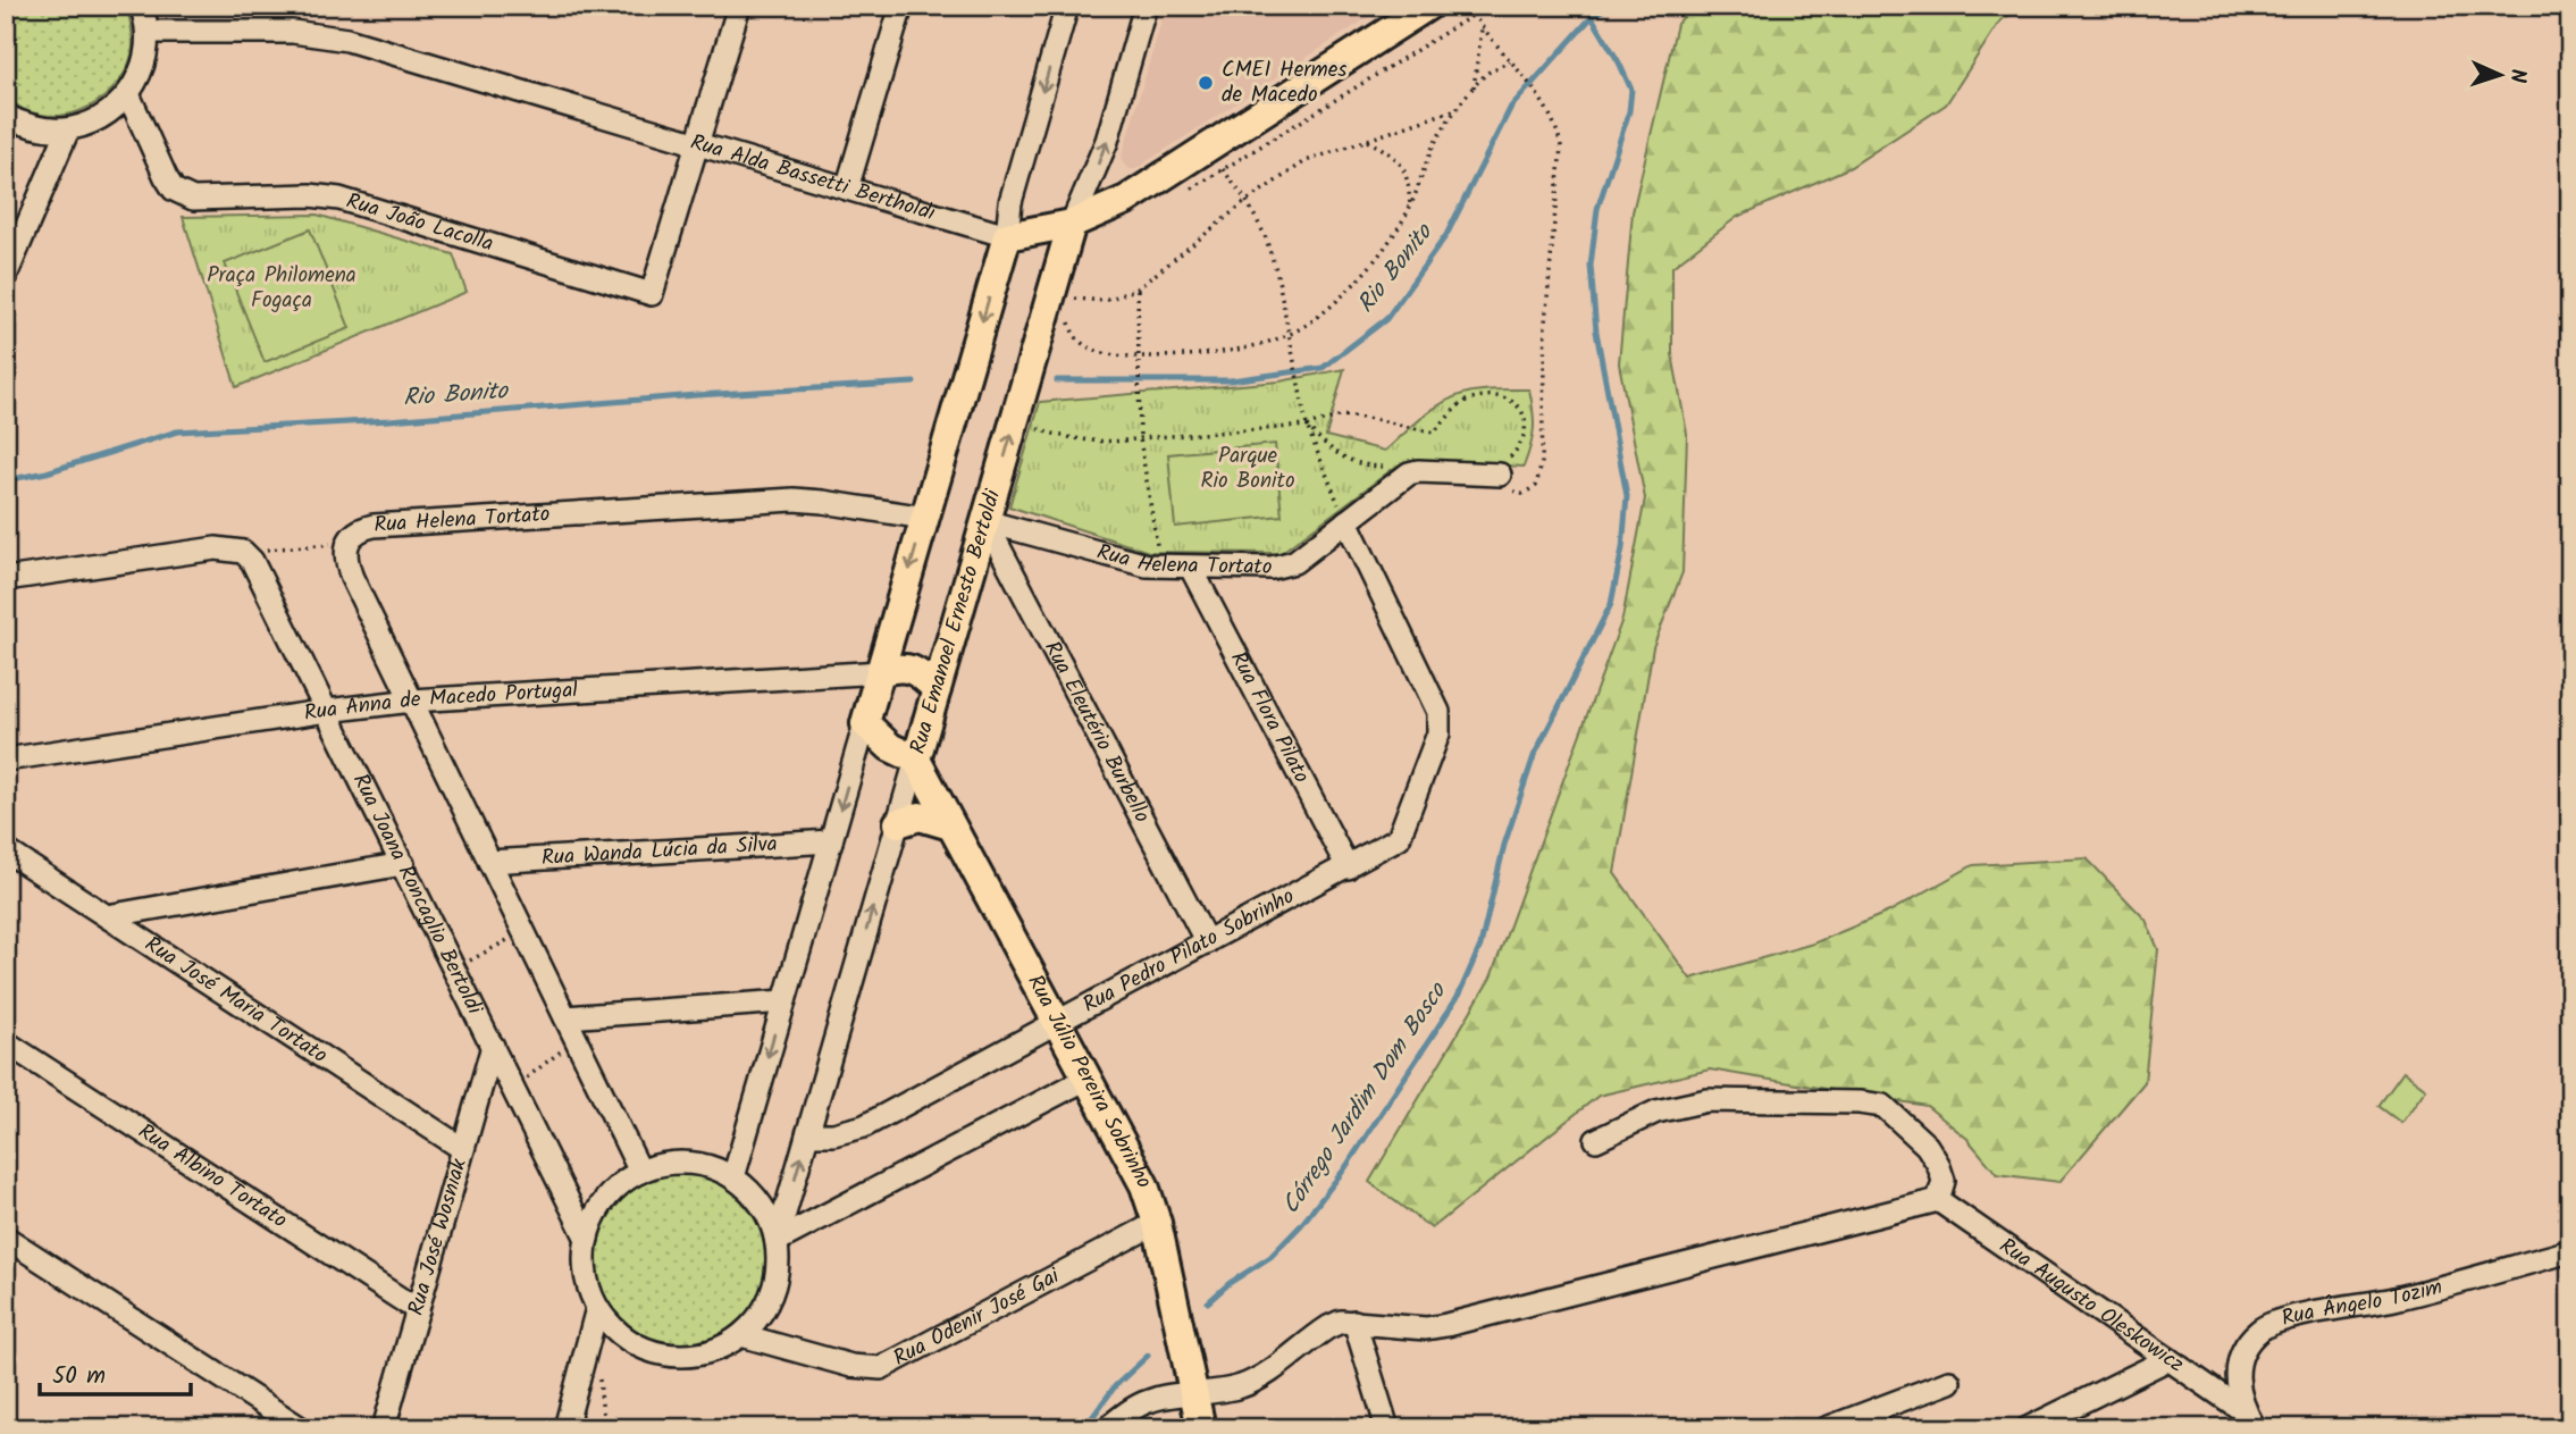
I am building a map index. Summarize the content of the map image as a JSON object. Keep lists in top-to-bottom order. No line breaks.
{"streets":{"main road":["Rua Alda Bassetti Bertholdi","Rua Emanoel Ernesto Bertoldi","Rua Júlio Pereira Sobrinho"],"street":["Rua João Lacolla","Rua Helena Tortato","Rua Anna de Macedo Portugal","Rua Flora Pilato","Rua Eleutério Burbello","Rua Wanda Lúcia da Silva","Rua Joana Roncaglio Bertoldi","Rua Pedro Pilato Sobrinho","Rua José Maria Tortato","Rua Albino Tortato","Rua José Wosniak","Rua Ângelo Tozim","Rua Augusto Oleskowicz","Rua Odenir José Gai"]},"crossings":[["Rua Alda Bassetti Bertholdi","Rua João Lacolla"],["Rua Alda Bassetti Bertholdi","Rua Emanoel Ernesto Bertoldi"],["Rua Helena Tortato","Rua Emanoel Ernesto Bertoldi"],["Rua Helena Tortato","Rua Flora Pilato"],["Rua Helena Tortato","Rua Eleutério Burbello"],["Rua Helena Tortato","Rua Joana Roncaglio Bertoldi"],["Rua Helena Tortato","Rua Pedro Pilato Sobrinho"],["Rua Emanoel Ernesto Bertoldi","Rua Eleutério Burbello"],["Rua Emanoel Ernesto Bertoldi","Rua Joana Roncaglio Bertoldi"],["Rua Emanoel Ernesto Bertoldi","Rua Pedro Pilato Sobrinho"],["Rua Emanoel Ernesto Bertoldi","Rua Júlio Pereira Sobrinho"],["Rua Emanoel Ernesto Bertoldi","Rua Odenir José Gai"],["Rua Anna de Macedo Portugal","Rua Joana Roncaglio Bertoldi"],["Rua Flora Pilato","Rua Pedro Pilato Sobrinho"],["Rua Eleutério Burbello","Rua Pedro Pilato Sobrinho"],["Rua Joana Roncaglio Bertoldi","Rua José Wosniak"],["Rua Joana Roncaglio Bertoldi","Rua Odenir José Gai"],["Rua Pedro Pilato Sobrinho","Rua Júlio Pereira Sobrinho"],["Rua José Maria Tortato","Rua José Wosniak"],["Rua Júlio Pereira Sobrinho","Rua Odenir José Gai"],["Rua Albino Tortato","Rua José Wosniak"],["Rua Ângelo Tozim","Rua Augusto Oleskowicz"]],"water":["Rio Bonito","Córrego Jardim Dom Bosco"],"parks":["Praça Philomena Fogaça","Parque Rio Bonito"],"places":["CMEI Hermes de Macedo"],"scale_bar":"50 m","north":"right"}
